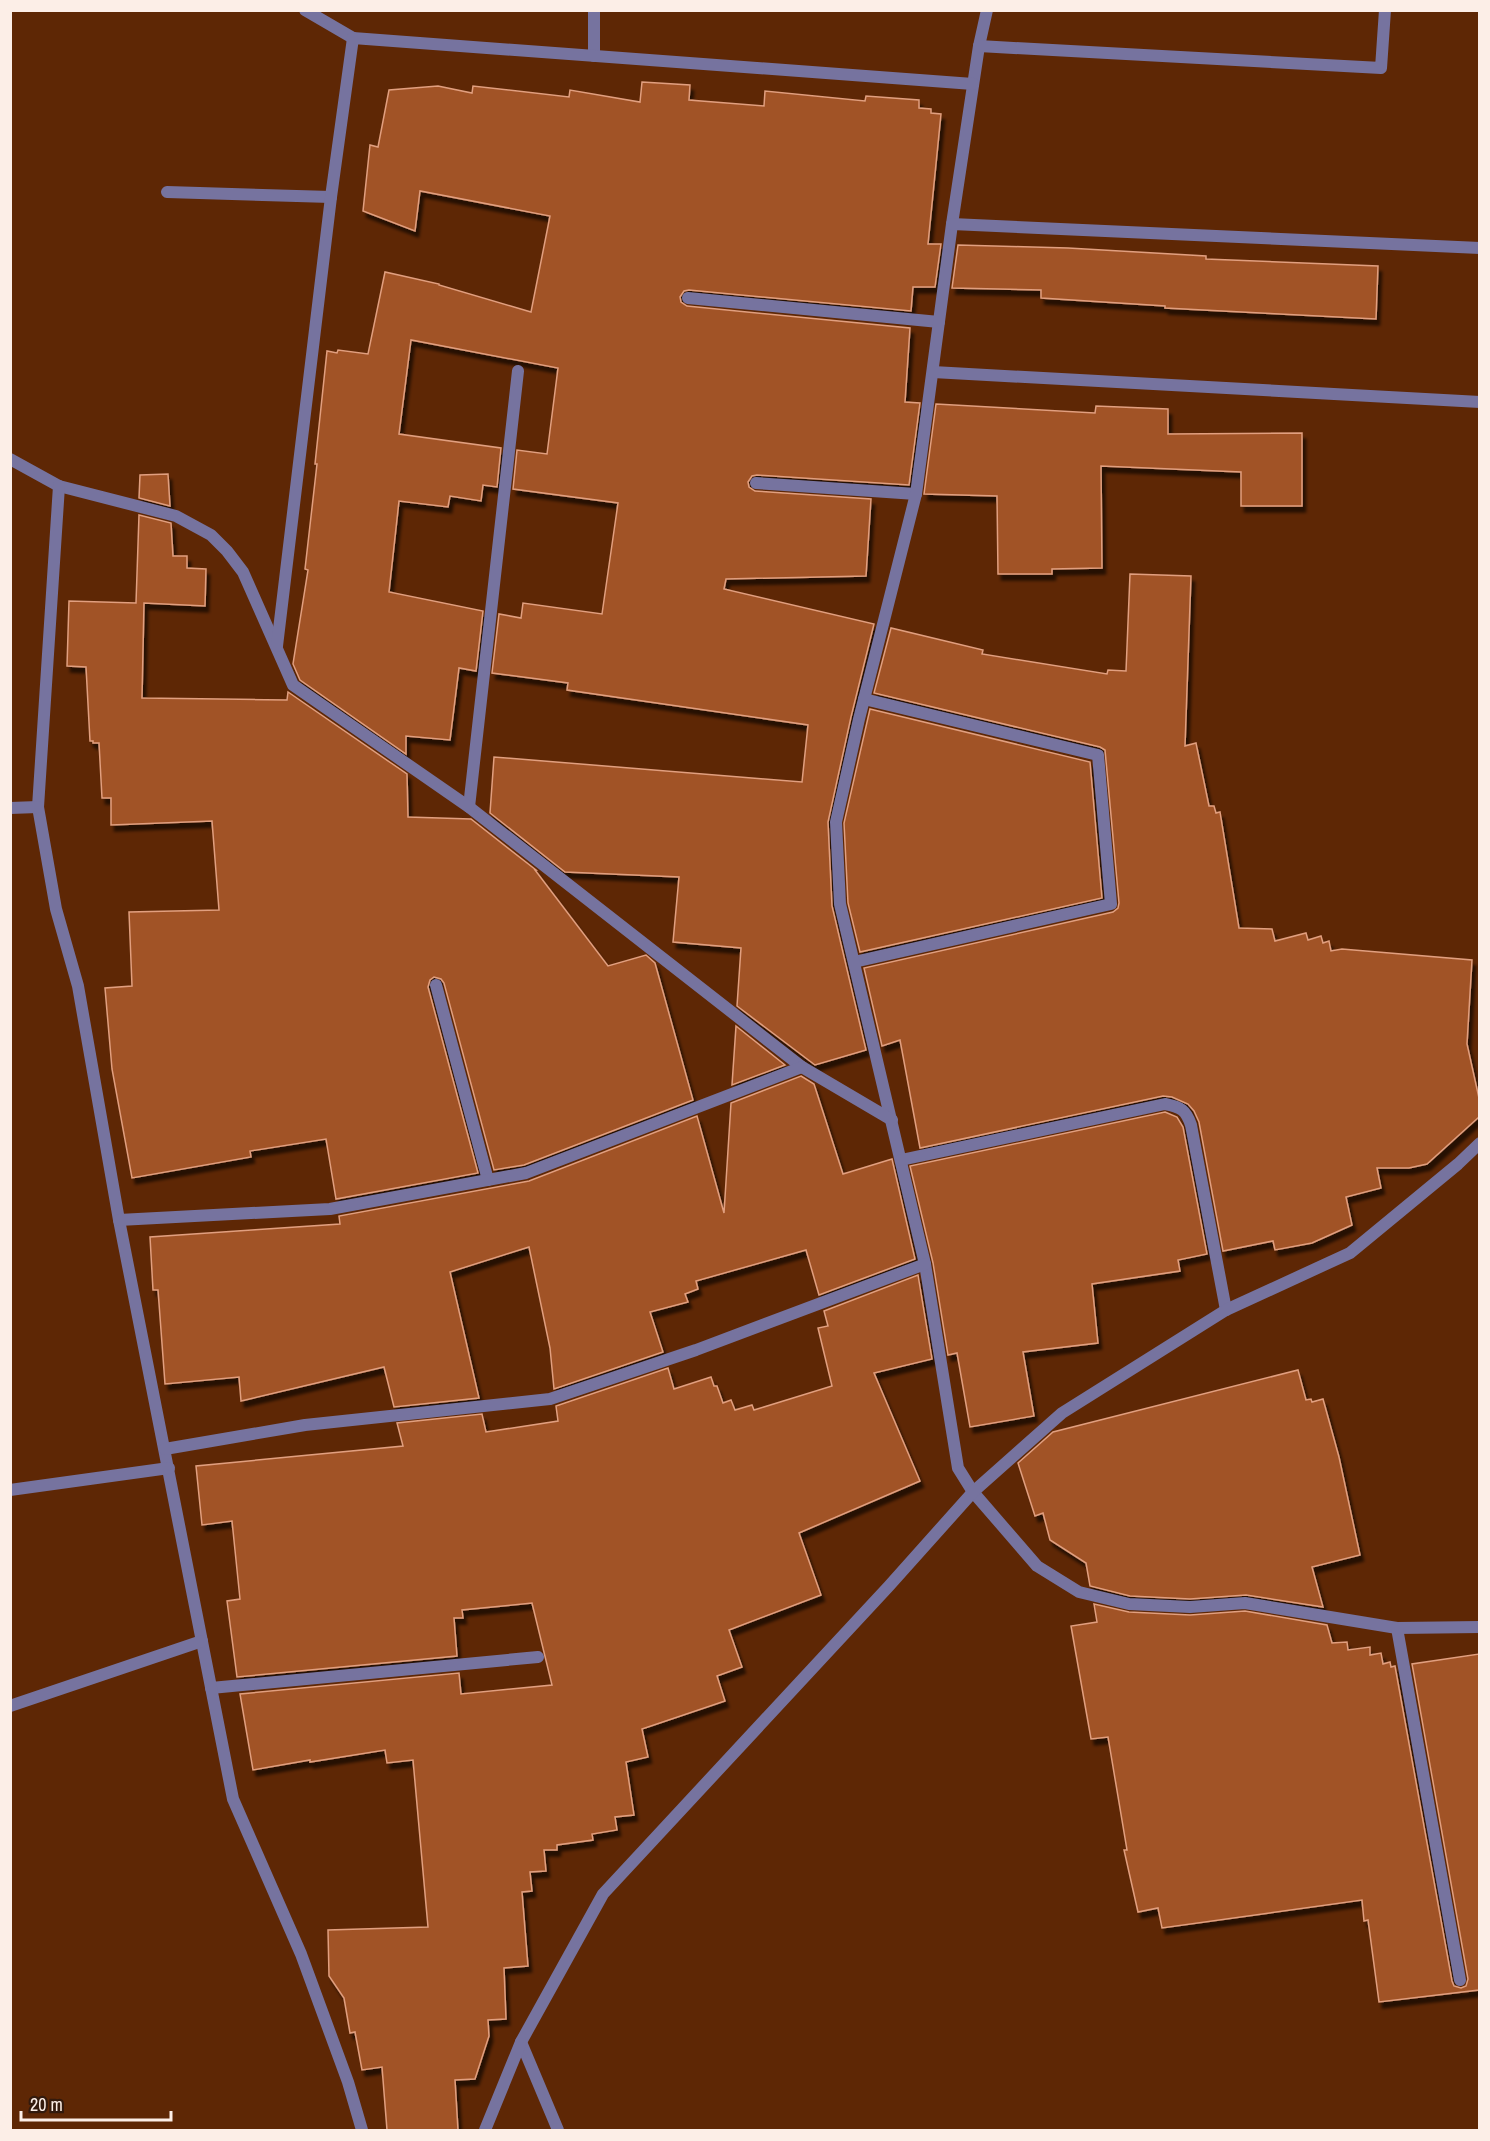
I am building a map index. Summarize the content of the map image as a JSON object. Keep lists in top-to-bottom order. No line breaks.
{"scale_bar":"20 m"}
